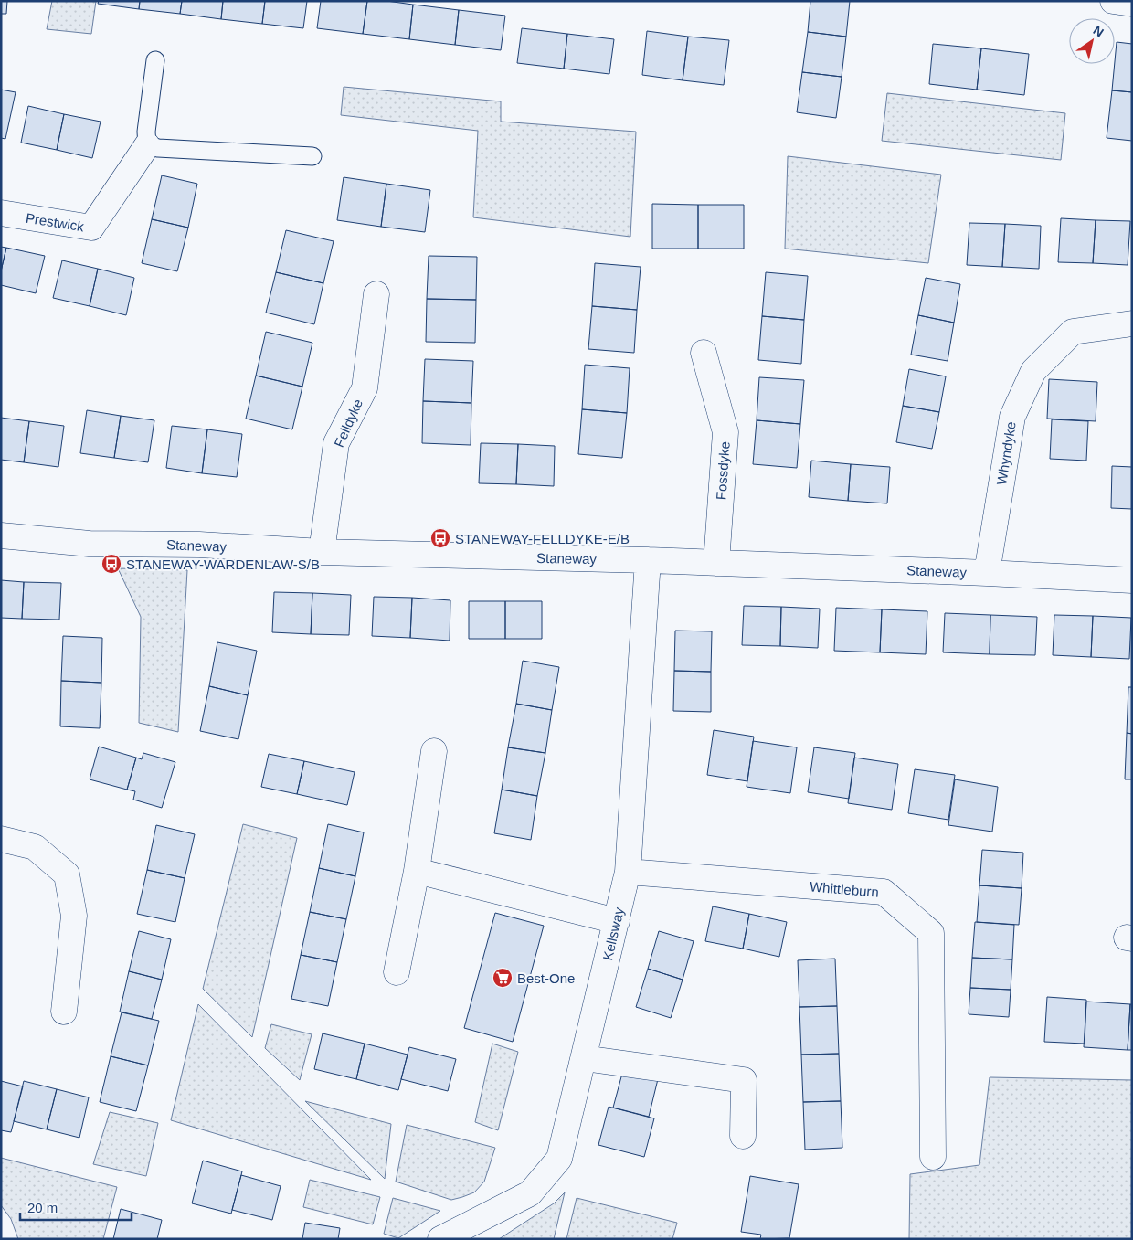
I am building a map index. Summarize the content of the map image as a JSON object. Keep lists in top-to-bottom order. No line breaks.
{"streets":{"street":["Prestwick","Felldyke","Whyndyke","Fossdyke","Staneway","Whittleburn","Kellsway"]},"crossings":[["Felldyke","Staneway"],["Whyndyke","Staneway"],["Fossdyke","Staneway"],["Staneway","Kellsway"],["Whittleburn","Kellsway"]],"places":{"bus stop":["STANEWAY-FELLDYKE-E/B","STANEWAY-WARDENLAW-S/B"],"supermarket":["Best-One"]},"scale_bar":"20 m","north":"top right"}
